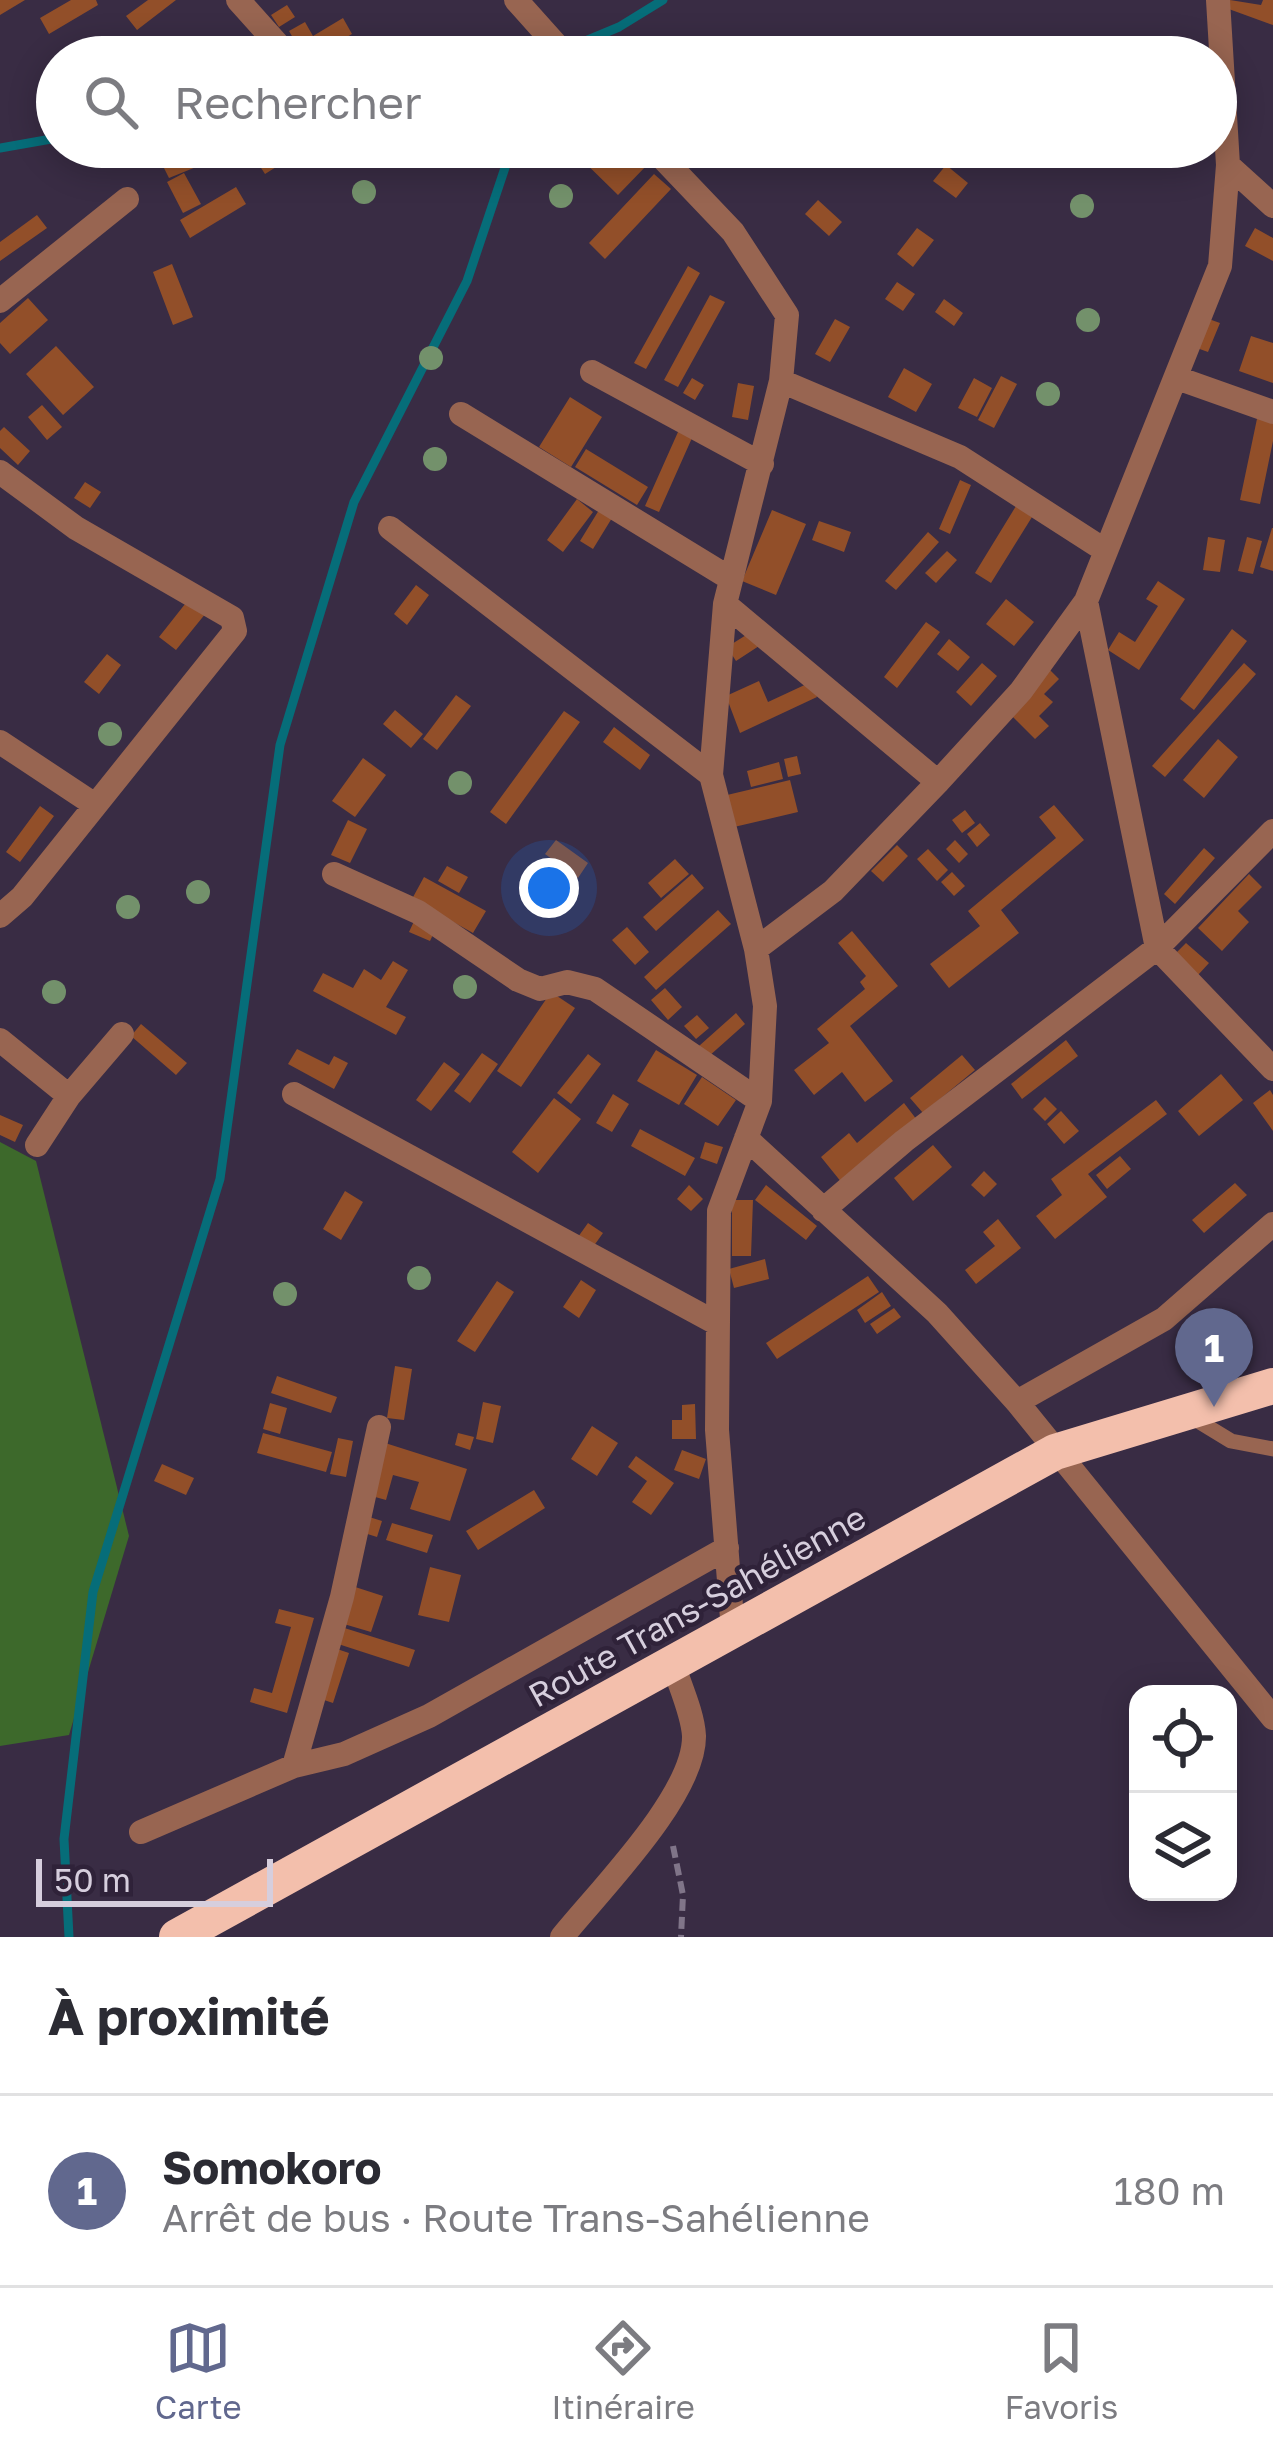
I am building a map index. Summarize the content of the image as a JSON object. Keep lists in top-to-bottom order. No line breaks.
{"streets":{"highway":["Route Trans-Sahélienne"]},"scale_bar":"50 m","page":{"search":"Rechercher","pins":"1","scale":"50 m","heading":"À proximité","list":[{"mark":"1","name":"Somokoro","note":"Arrêt de bus · Route Trans-Sahélienne","value":"180 m"}],"nav":["Carte","Itinéraire","Favoris"]}}
